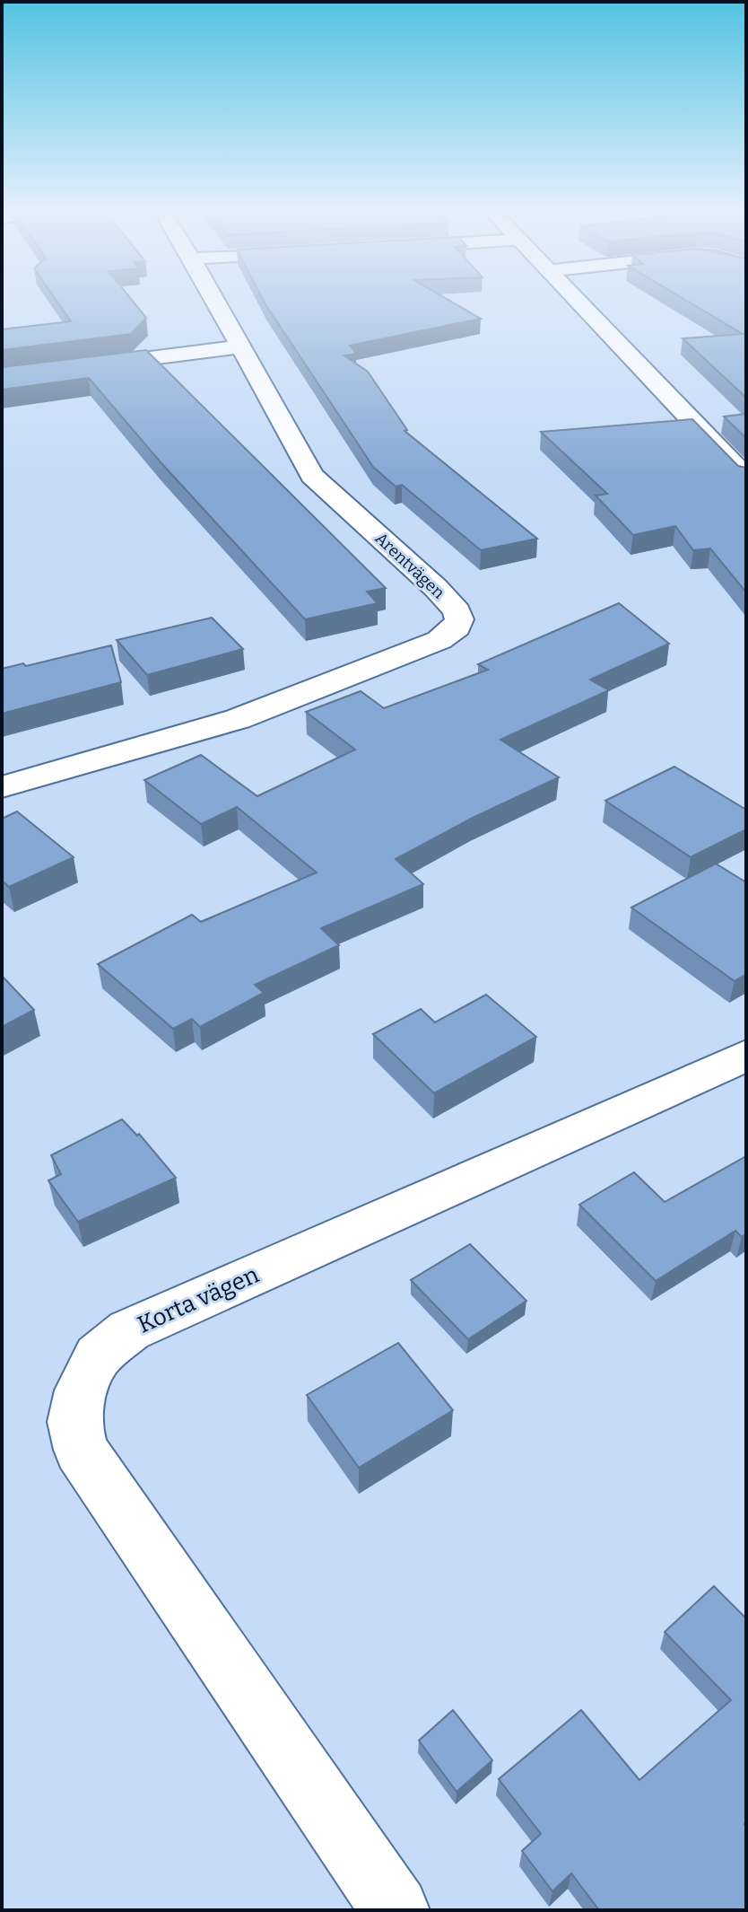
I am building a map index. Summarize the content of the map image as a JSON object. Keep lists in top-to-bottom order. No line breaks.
{"streets":{"street":["Arentvägen","Korta vägen"]}}
